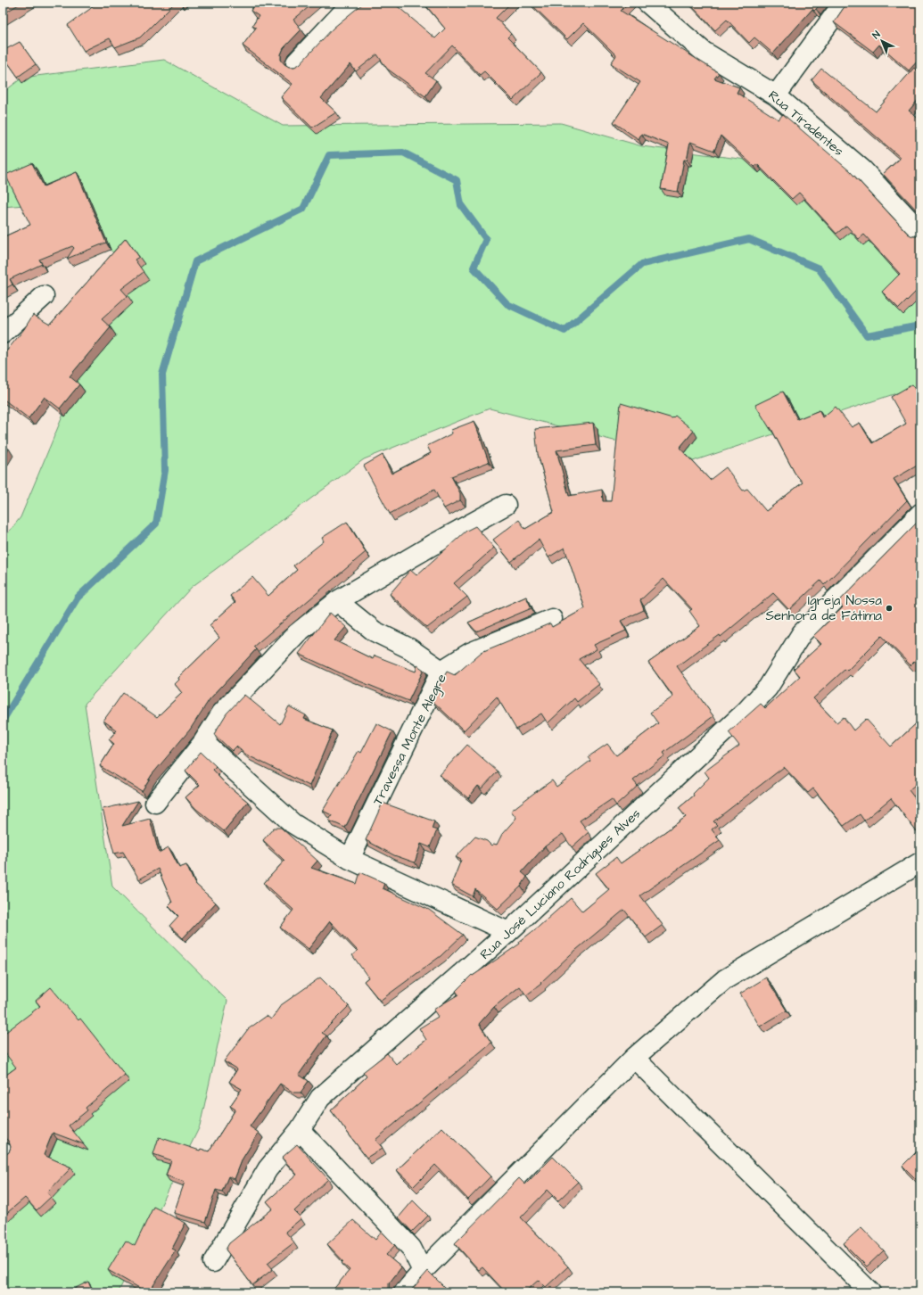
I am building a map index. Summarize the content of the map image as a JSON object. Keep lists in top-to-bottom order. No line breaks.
{"streets":{"street":["Rua Tiradentes","Travessa Monte Alegre","Rua José Luciano Rodrigues Alves"]},"places":["Igreja Nossa Senhora de Fátima"],"north":"top left"}
